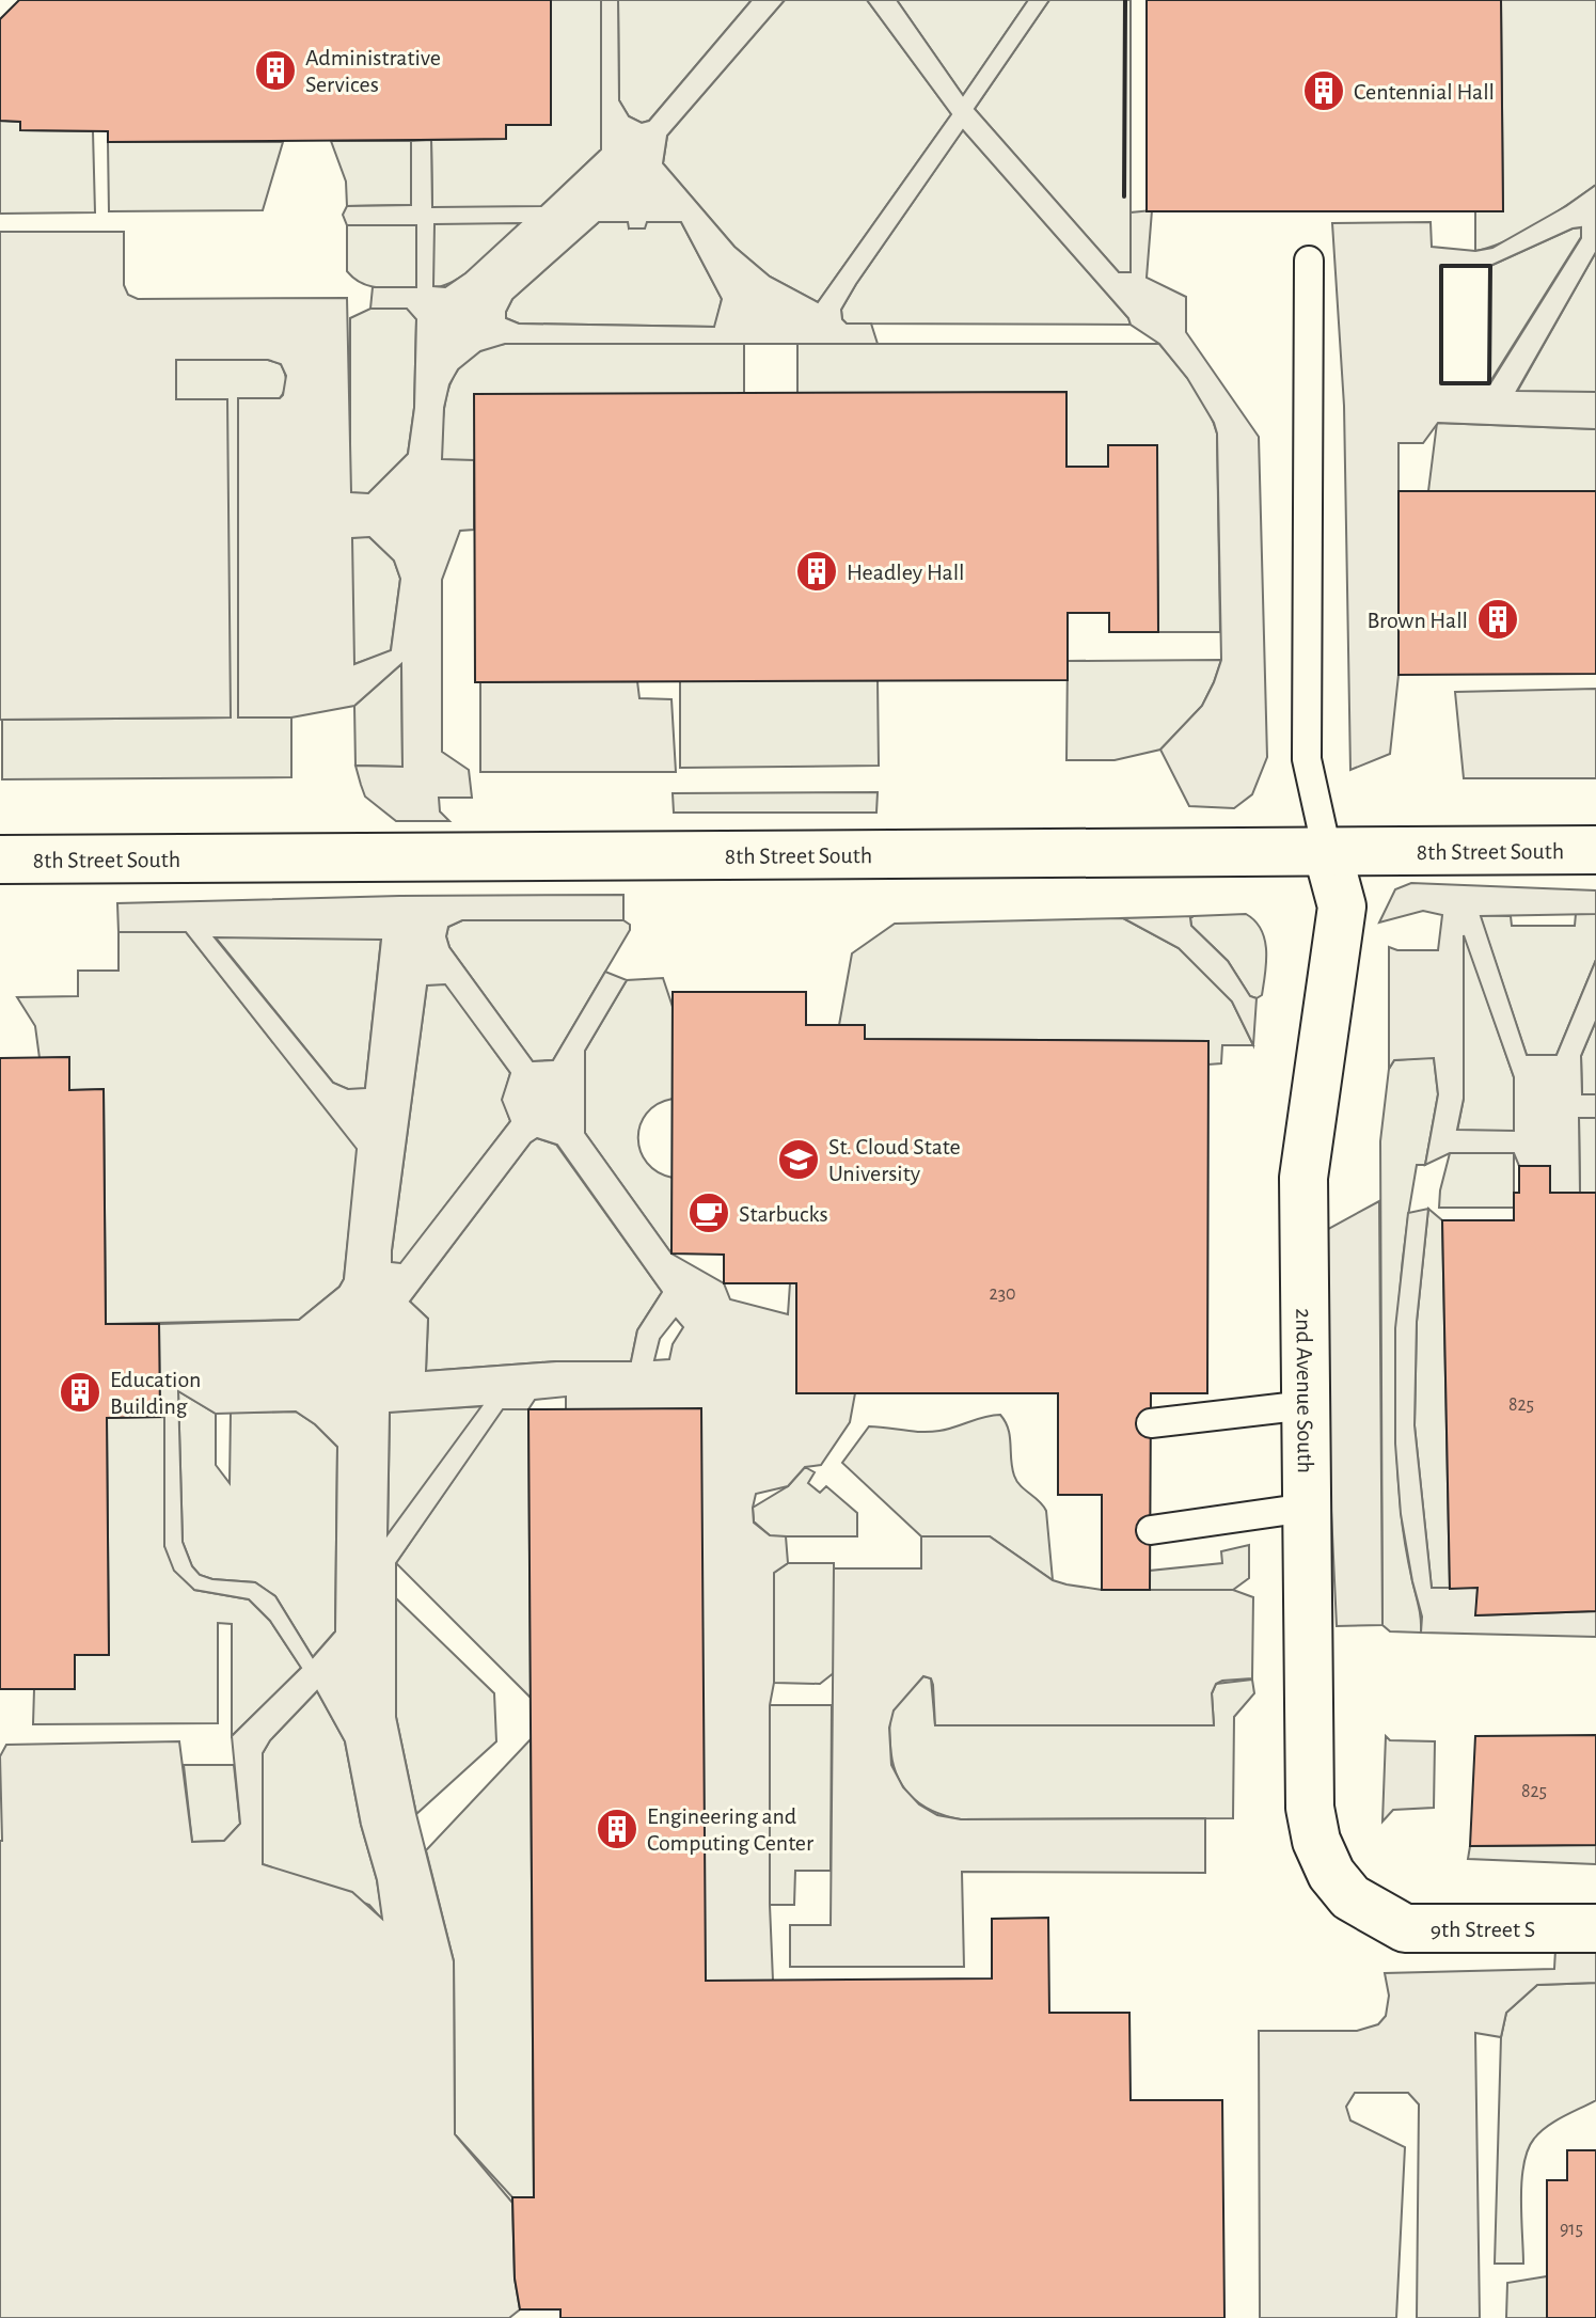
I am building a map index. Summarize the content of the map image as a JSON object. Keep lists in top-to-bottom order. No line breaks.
{"streets":{"street":["8th Street South","2nd Avenue South","9th Street S"]},"crossings":[["8th Street South","2nd Avenue South"],["2nd Avenue South","9th Street S"]],"places":{"building":["Administrative Services","Centennial Hall","Headley Hall","Brown Hall","Education Building","Engineering and Computing Center"],"school or university":["St. Cloud State University"],"cafe":["Starbucks"]},"house_numbers":["230","825","825","915"]}
